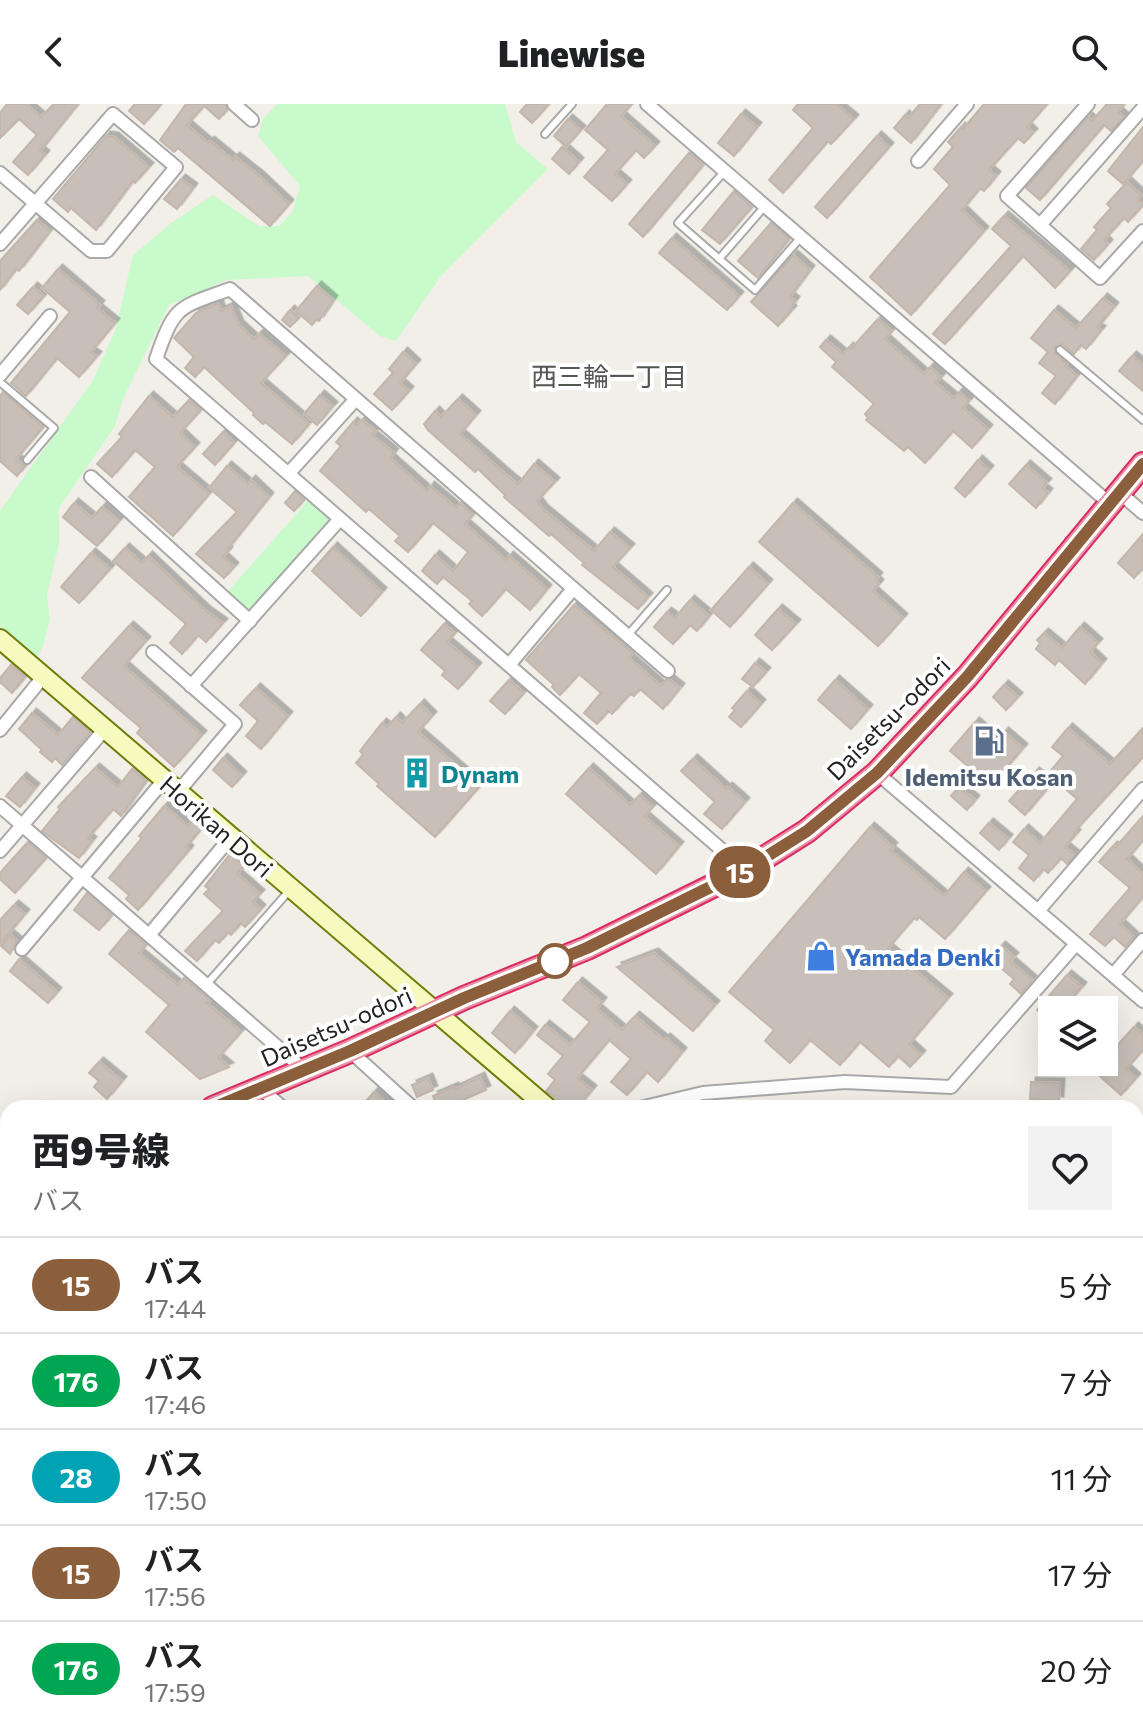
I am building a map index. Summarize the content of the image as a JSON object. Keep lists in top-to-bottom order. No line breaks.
{"streets":{"highway":["Daisetsu-odori"],"street":["Horikan Dori"]},"crossings":[["Daisetsu-odori","Horikan Dori"]],"districts":["西三輪一丁目"],"places":{"fuel station":["Idemitsu Kosan"],"building":["Dynam"],"shop":["Yamada Denki"]},"lines":["bus line 15"],"page":{"header":"Linewise","on_map":"15","heading":["西9号線","バス"],"list":[{"mark":"15","name":"バス","note":"17:44","value":"5 分"},{"mark":"176","name":"バス","note":"17:46","value":"7 分"},{"mark":"28","name":"バス","note":"17:50","value":"11 分"},{"mark":"15","name":"バス","note":"17:56","value":"17 分"},{"mark":"176","name":"バス","note":"17:59","value":"20 分"}]}}
